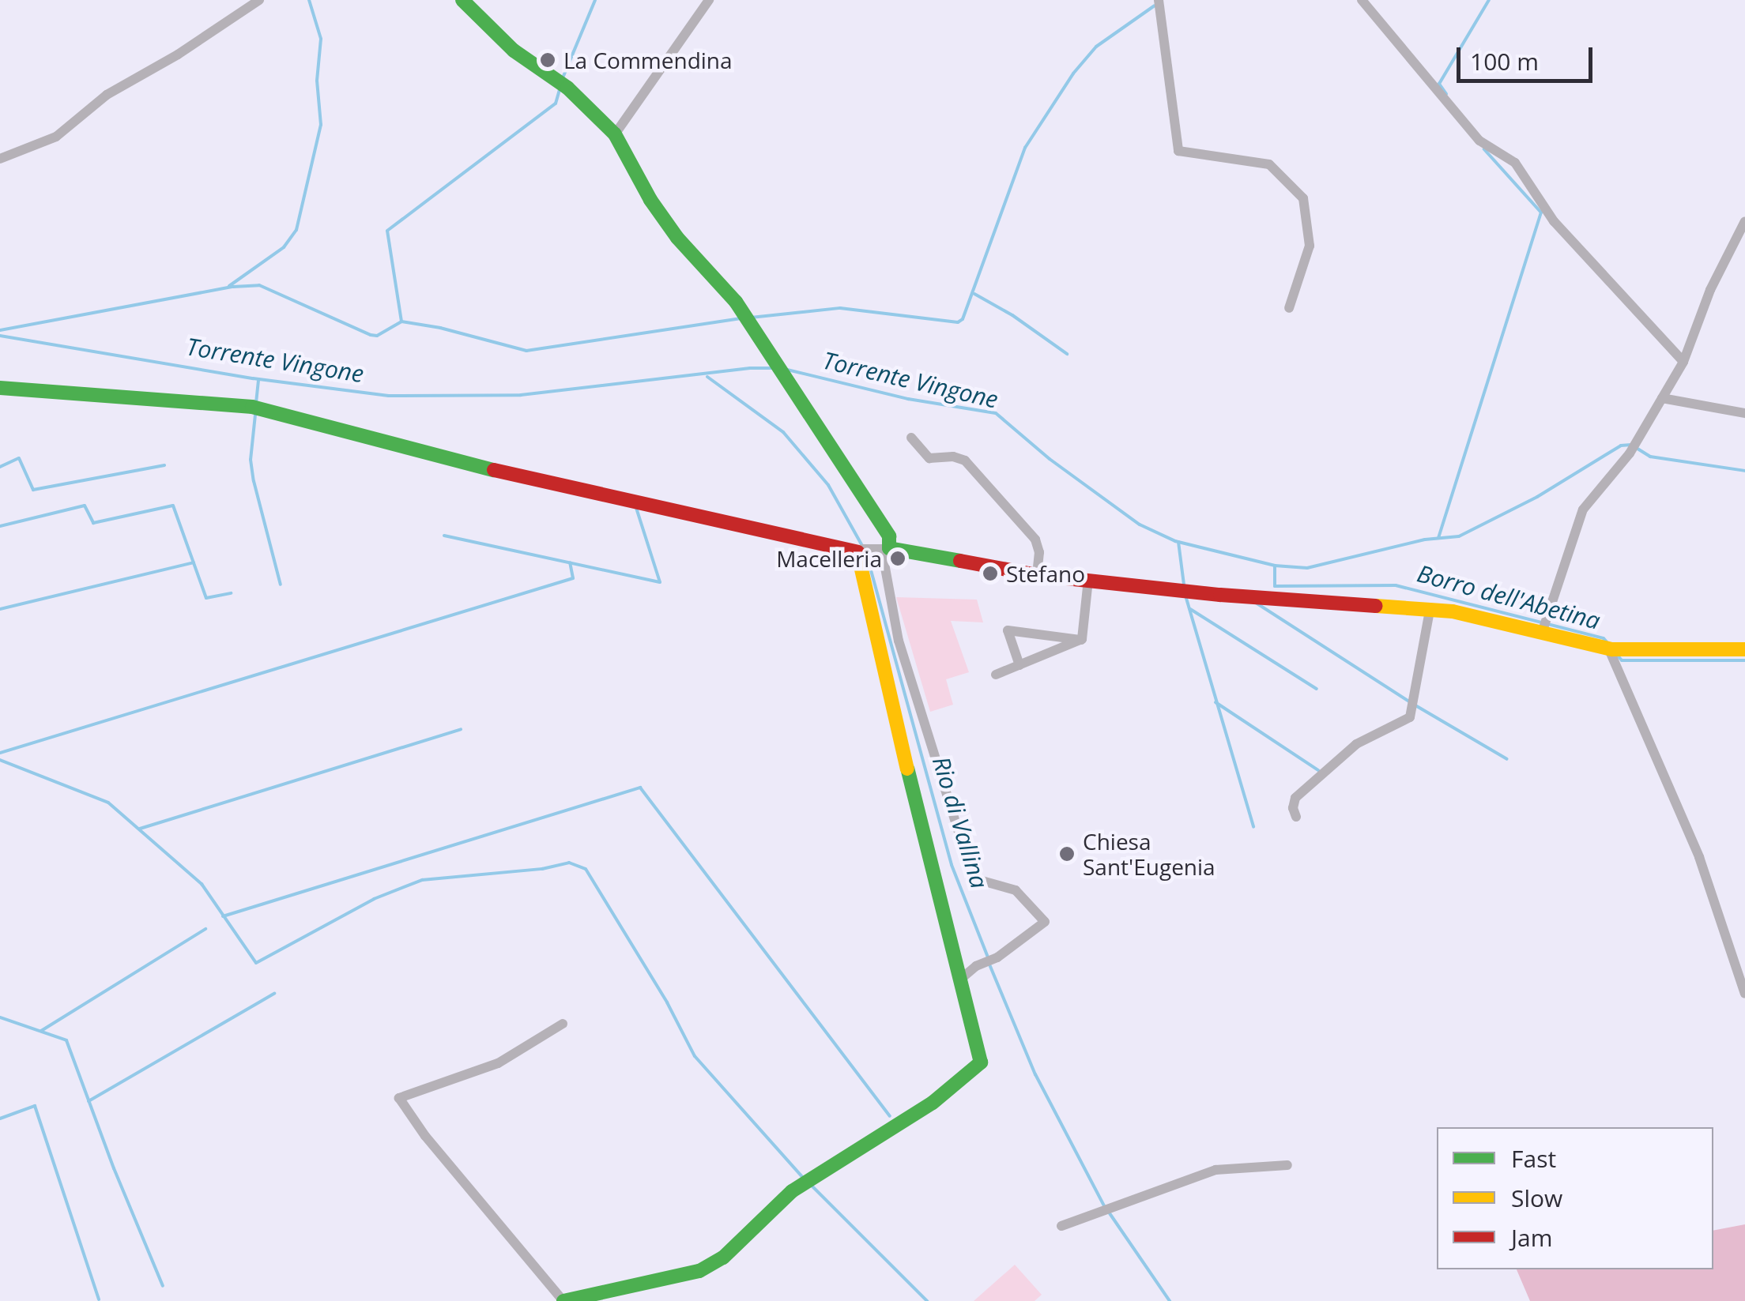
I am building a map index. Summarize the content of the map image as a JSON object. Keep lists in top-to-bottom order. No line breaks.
{"water":["Torrente Vingone","Borro dell'Abetina","Rio di Vallina"],"places":["La Commendina","Macelleria","Stefano","Chiesa Sant'Eugenia"],"legend":["Fast","Slow","Jam"],"scale_bar":"100 m"}
